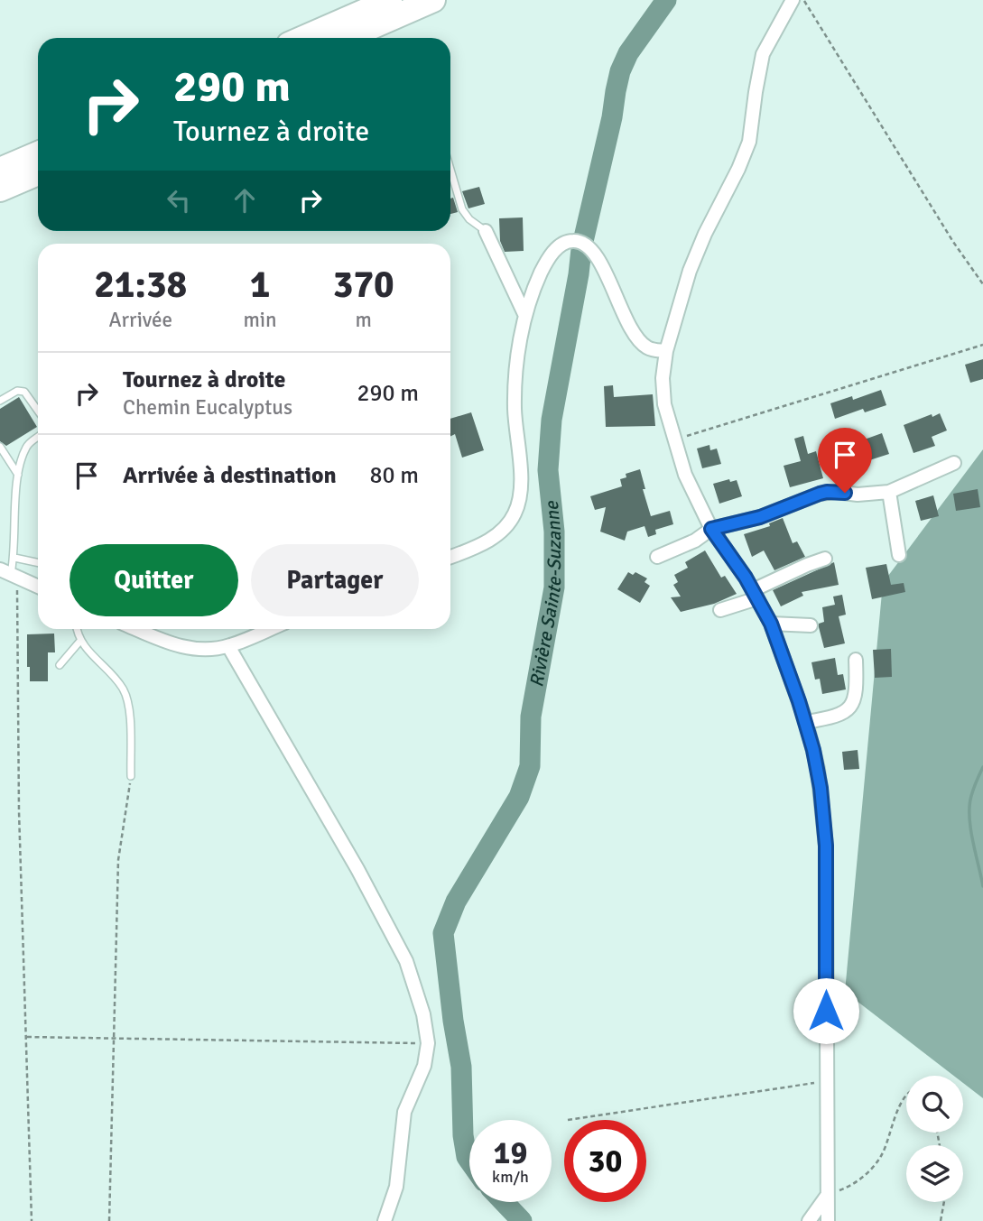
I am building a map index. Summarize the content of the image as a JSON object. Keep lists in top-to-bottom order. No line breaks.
{"water":["Rivière Sainte-Suzanne"],"page":{"turn":["290 m","Tournez à droite"],"eta":["21:38","Arrivée","1","min","370","m"],"list":[{"name":"Tournez à droite","note":"Chemin Eucalyptus","value":"290 m"},{"name":"Arrivée à destination","value":"80 m"}],"buttons":["Quitter","Partager"],"speed":"19 km/h","limit":"30"}}
